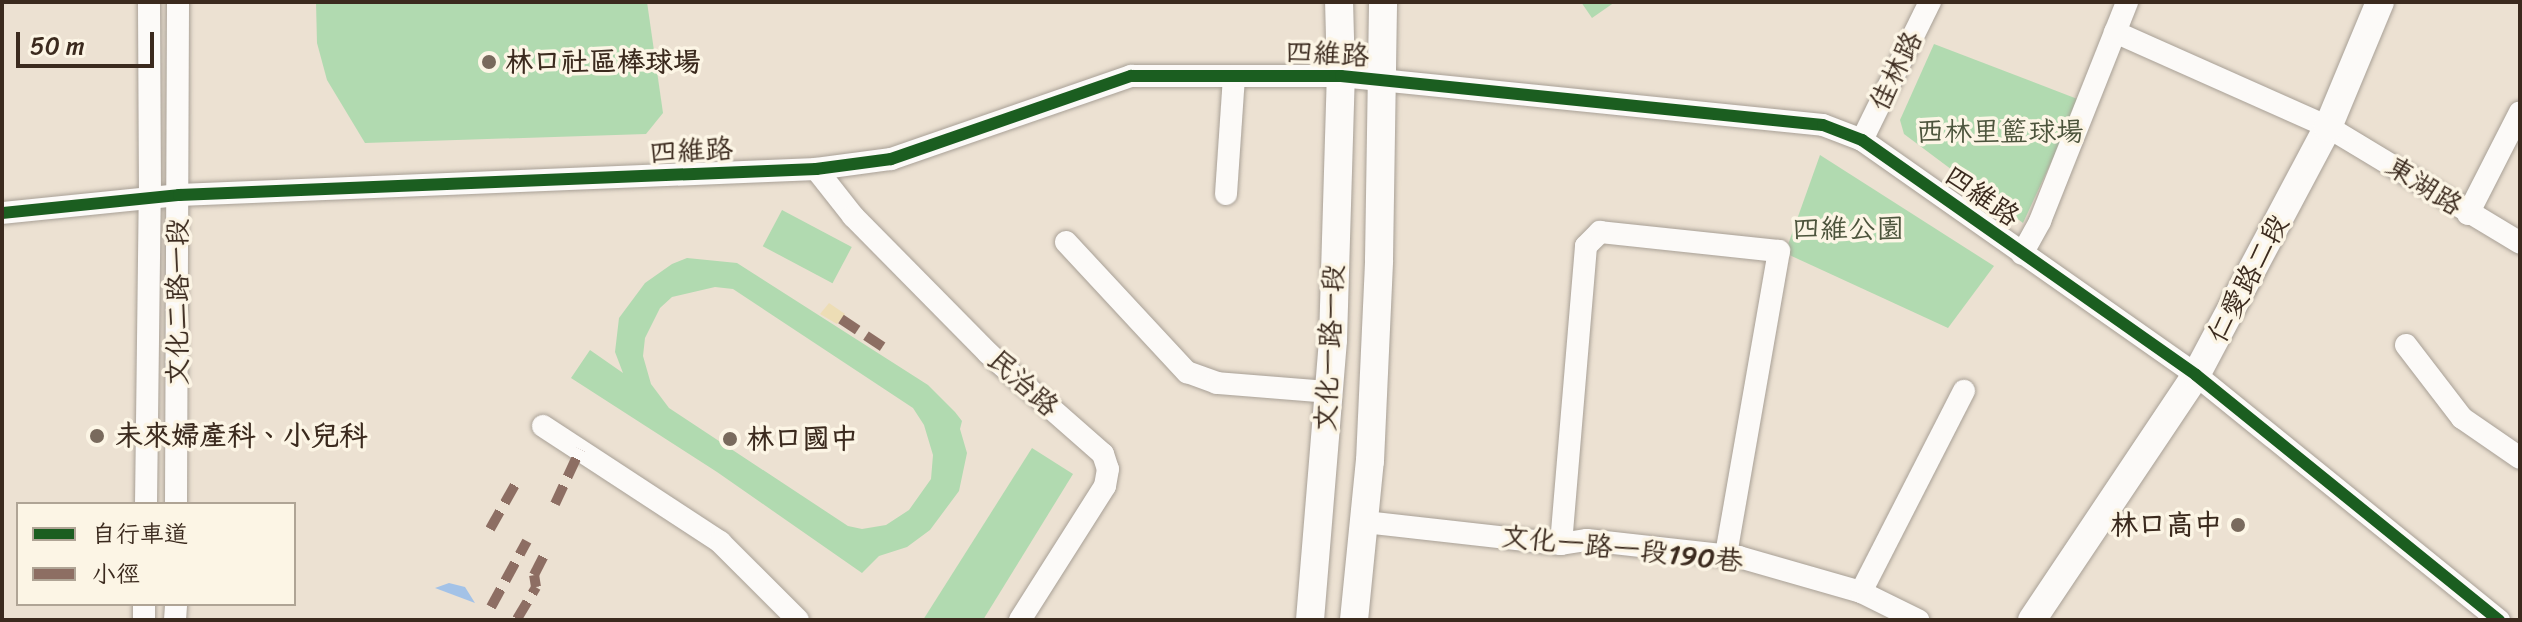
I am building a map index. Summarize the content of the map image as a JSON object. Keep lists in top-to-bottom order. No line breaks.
{"streets":{"main road":["仁愛路二段","文化一路一段"],"street":["四維路","佳林路","東湖路","文化二路一段","民治路","文化一路一段190巷"]},"crossings":[["四維路","佳林路"],["四維路","仁愛路二段"],["四維路","文化二路一段"],["四維路","文化一路一段"],["四維路","民治路"],["東湖路","仁愛路二段"],["文化一路一段","文化一路一段190巷"]],"parks":["西林里籃球場","四維公園"],"places":["林口社區棒球場","未來婦產科、小兒科","林口國中","林口高中"],"legend":["自行車道","小徑"],"scale_bar":"50 m"}
